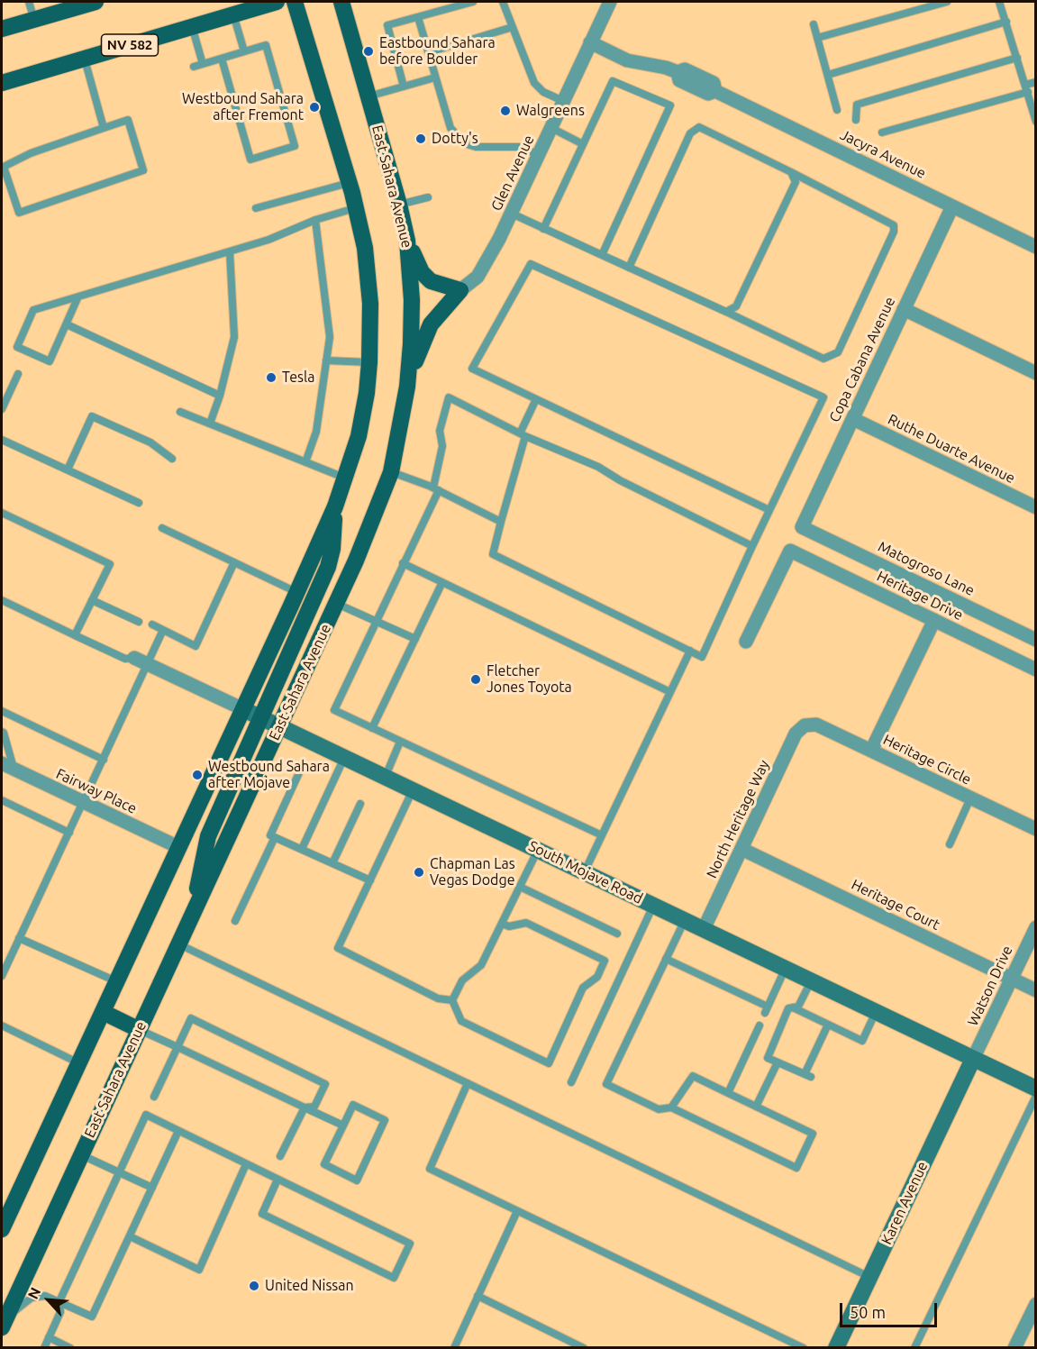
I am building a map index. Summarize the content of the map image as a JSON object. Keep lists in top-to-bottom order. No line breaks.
{"streets":{"main road":["NV 582","East Sahara Avenue"],"street":["Jacyra Avenue","Glen Avenue","Copa Cabana Avenue","Ruthe Duarte Avenue","Matogroso Lane","Heritage Drive","Heritage Circle","Fairway Place","North Heritage Way","South Mojave Road","Heritage Court","Watson Drive","Karen Avenue"]},"crossings":[["Jacyra Avenue","Glen Avenue"],["Jacyra Avenue","Copa Cabana Avenue"],["East Sahara Avenue","South Mojave Road"],["Copa Cabana Avenue","Ruthe Duarte Avenue"],["Copa Cabana Avenue","Matogroso Lane"],["Heritage Circle","North Heritage Way"],["North Heritage Way","South Mojave Road"],["North Heritage Way","Heritage Court"],["South Mojave Road","Watson Drive"],["South Mojave Road","Karen Avenue"],["Heritage Court","Watson Drive"],["Watson Drive","Karen Avenue"]],"places":["Eastbound Sahara before Boulder","Westbound Sahara after Fremont","Walgreens","Dotty's","Tesla","Fletcher Jones Toyota","Westbound Sahara after Mojave","Chapman Las Vegas Dodge","United Nissan"],"scale_bar":"50 m","north":"top left"}
